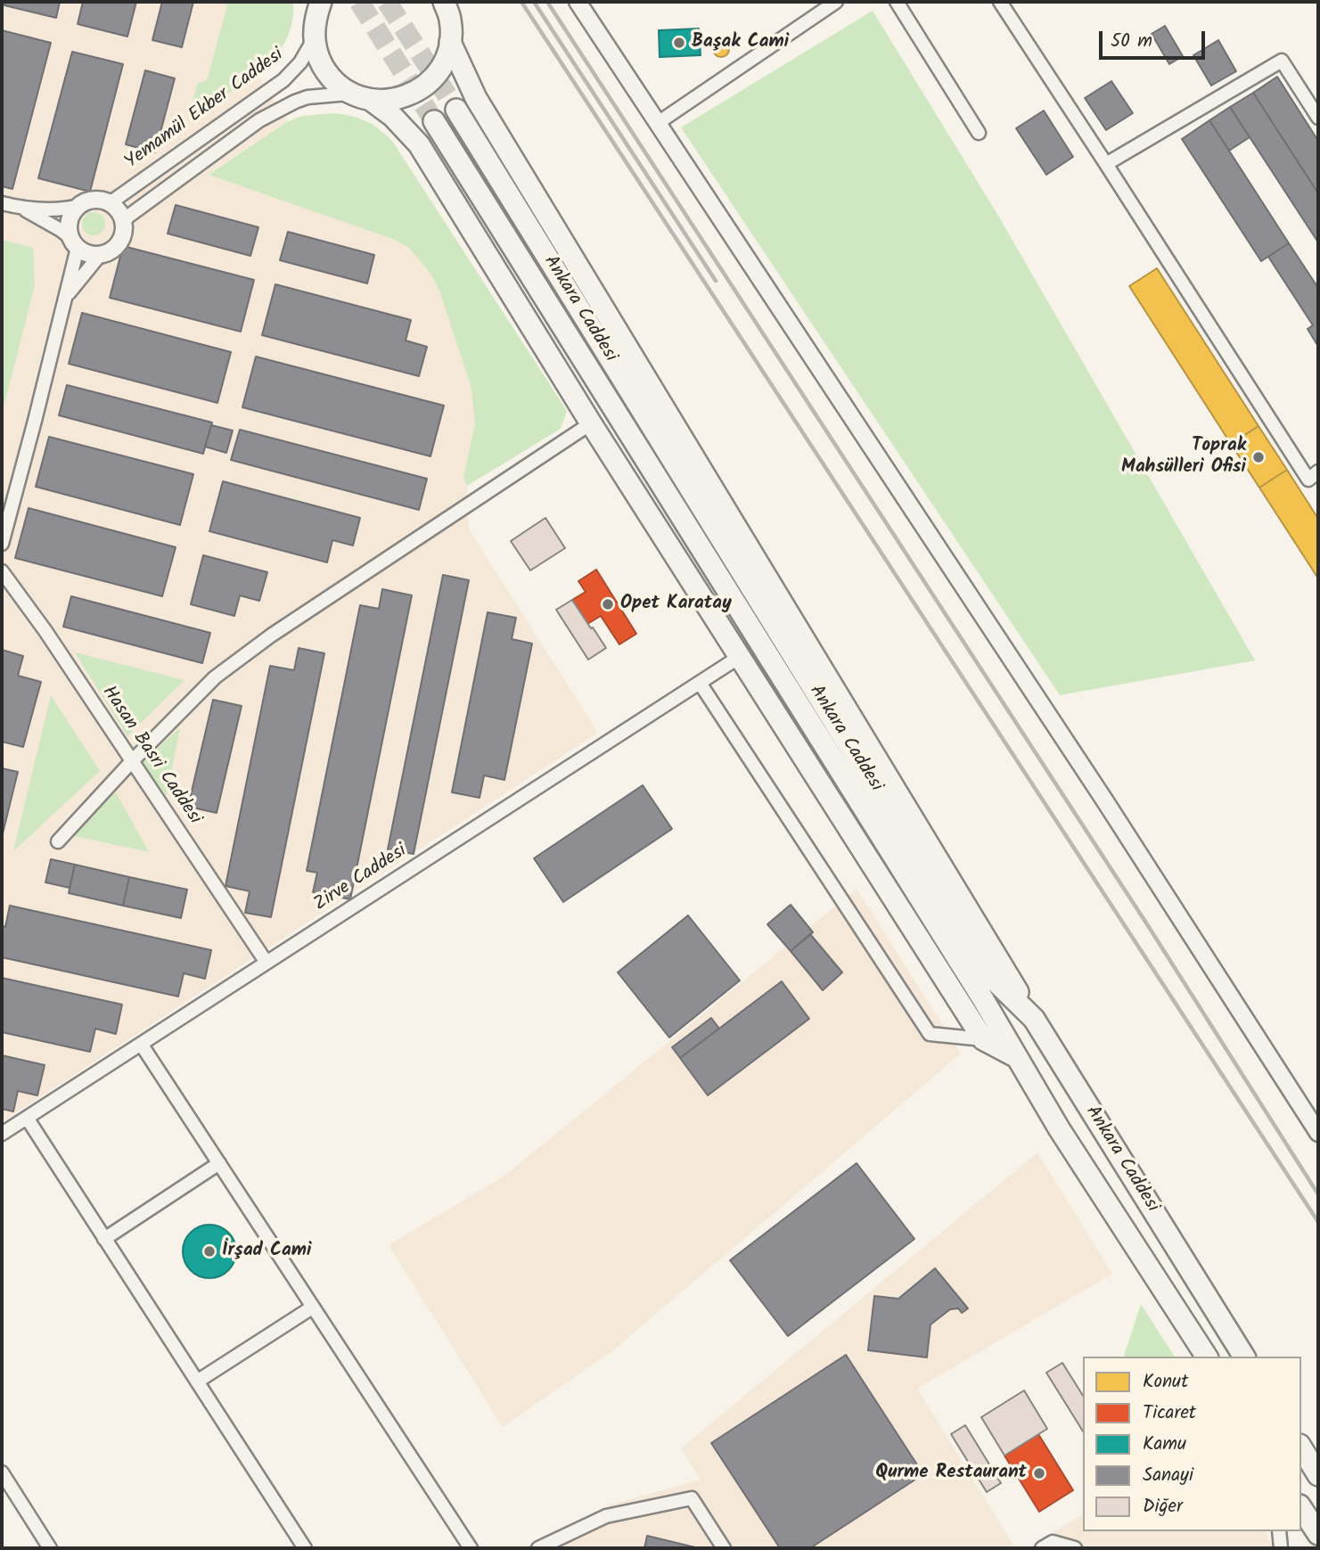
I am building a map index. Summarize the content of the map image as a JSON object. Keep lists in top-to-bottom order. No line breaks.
{"streets":{"highway":["Ankara Caddesi"],"street":["Yemamül Ekber Caddesi","Hasan Basri Caddesi","Zirve Caddesi"]},"crossings":[["Hasan Basri Caddesi","Zirve Caddesi"]],"places":["Başak Cami","Toprak Mahsülleri Ofisi","Opet Karatay","İrşad Cami","Qurme Restaurant"],"legend":["Konut","Ticaret","Kamu","Sanayi","Diğer"],"scale_bar":"50 m"}
